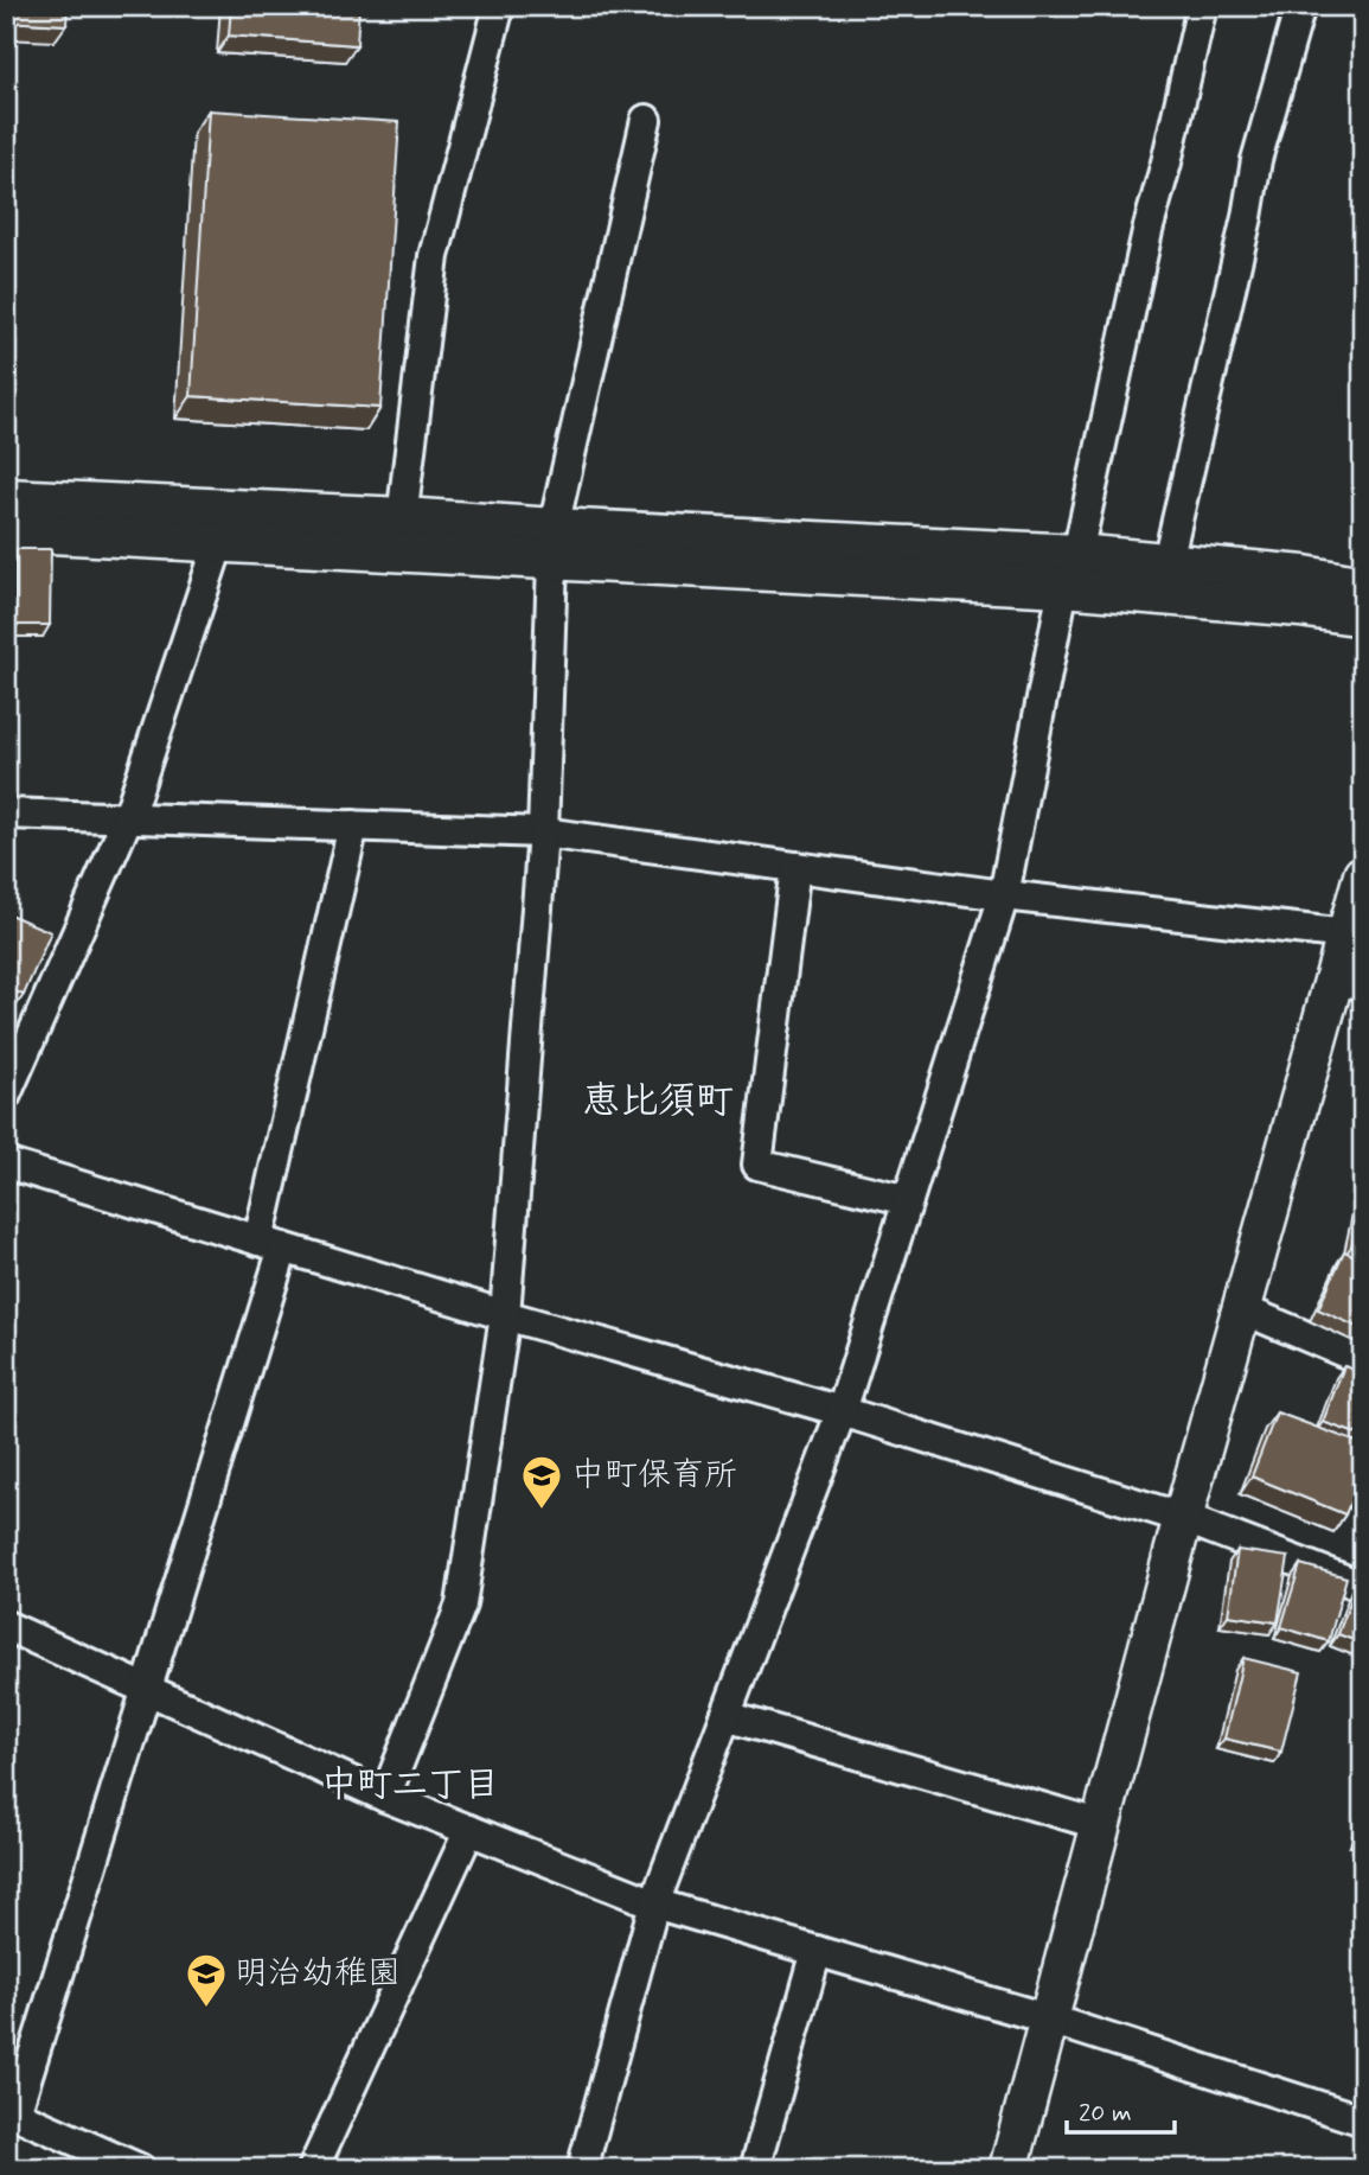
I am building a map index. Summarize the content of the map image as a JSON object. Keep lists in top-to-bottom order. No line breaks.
{"districts":["恵比須町","中町二丁目"],"places":{"school or university":["中町保育所","明治幼稚園"]},"scale_bar":"20 m"}
